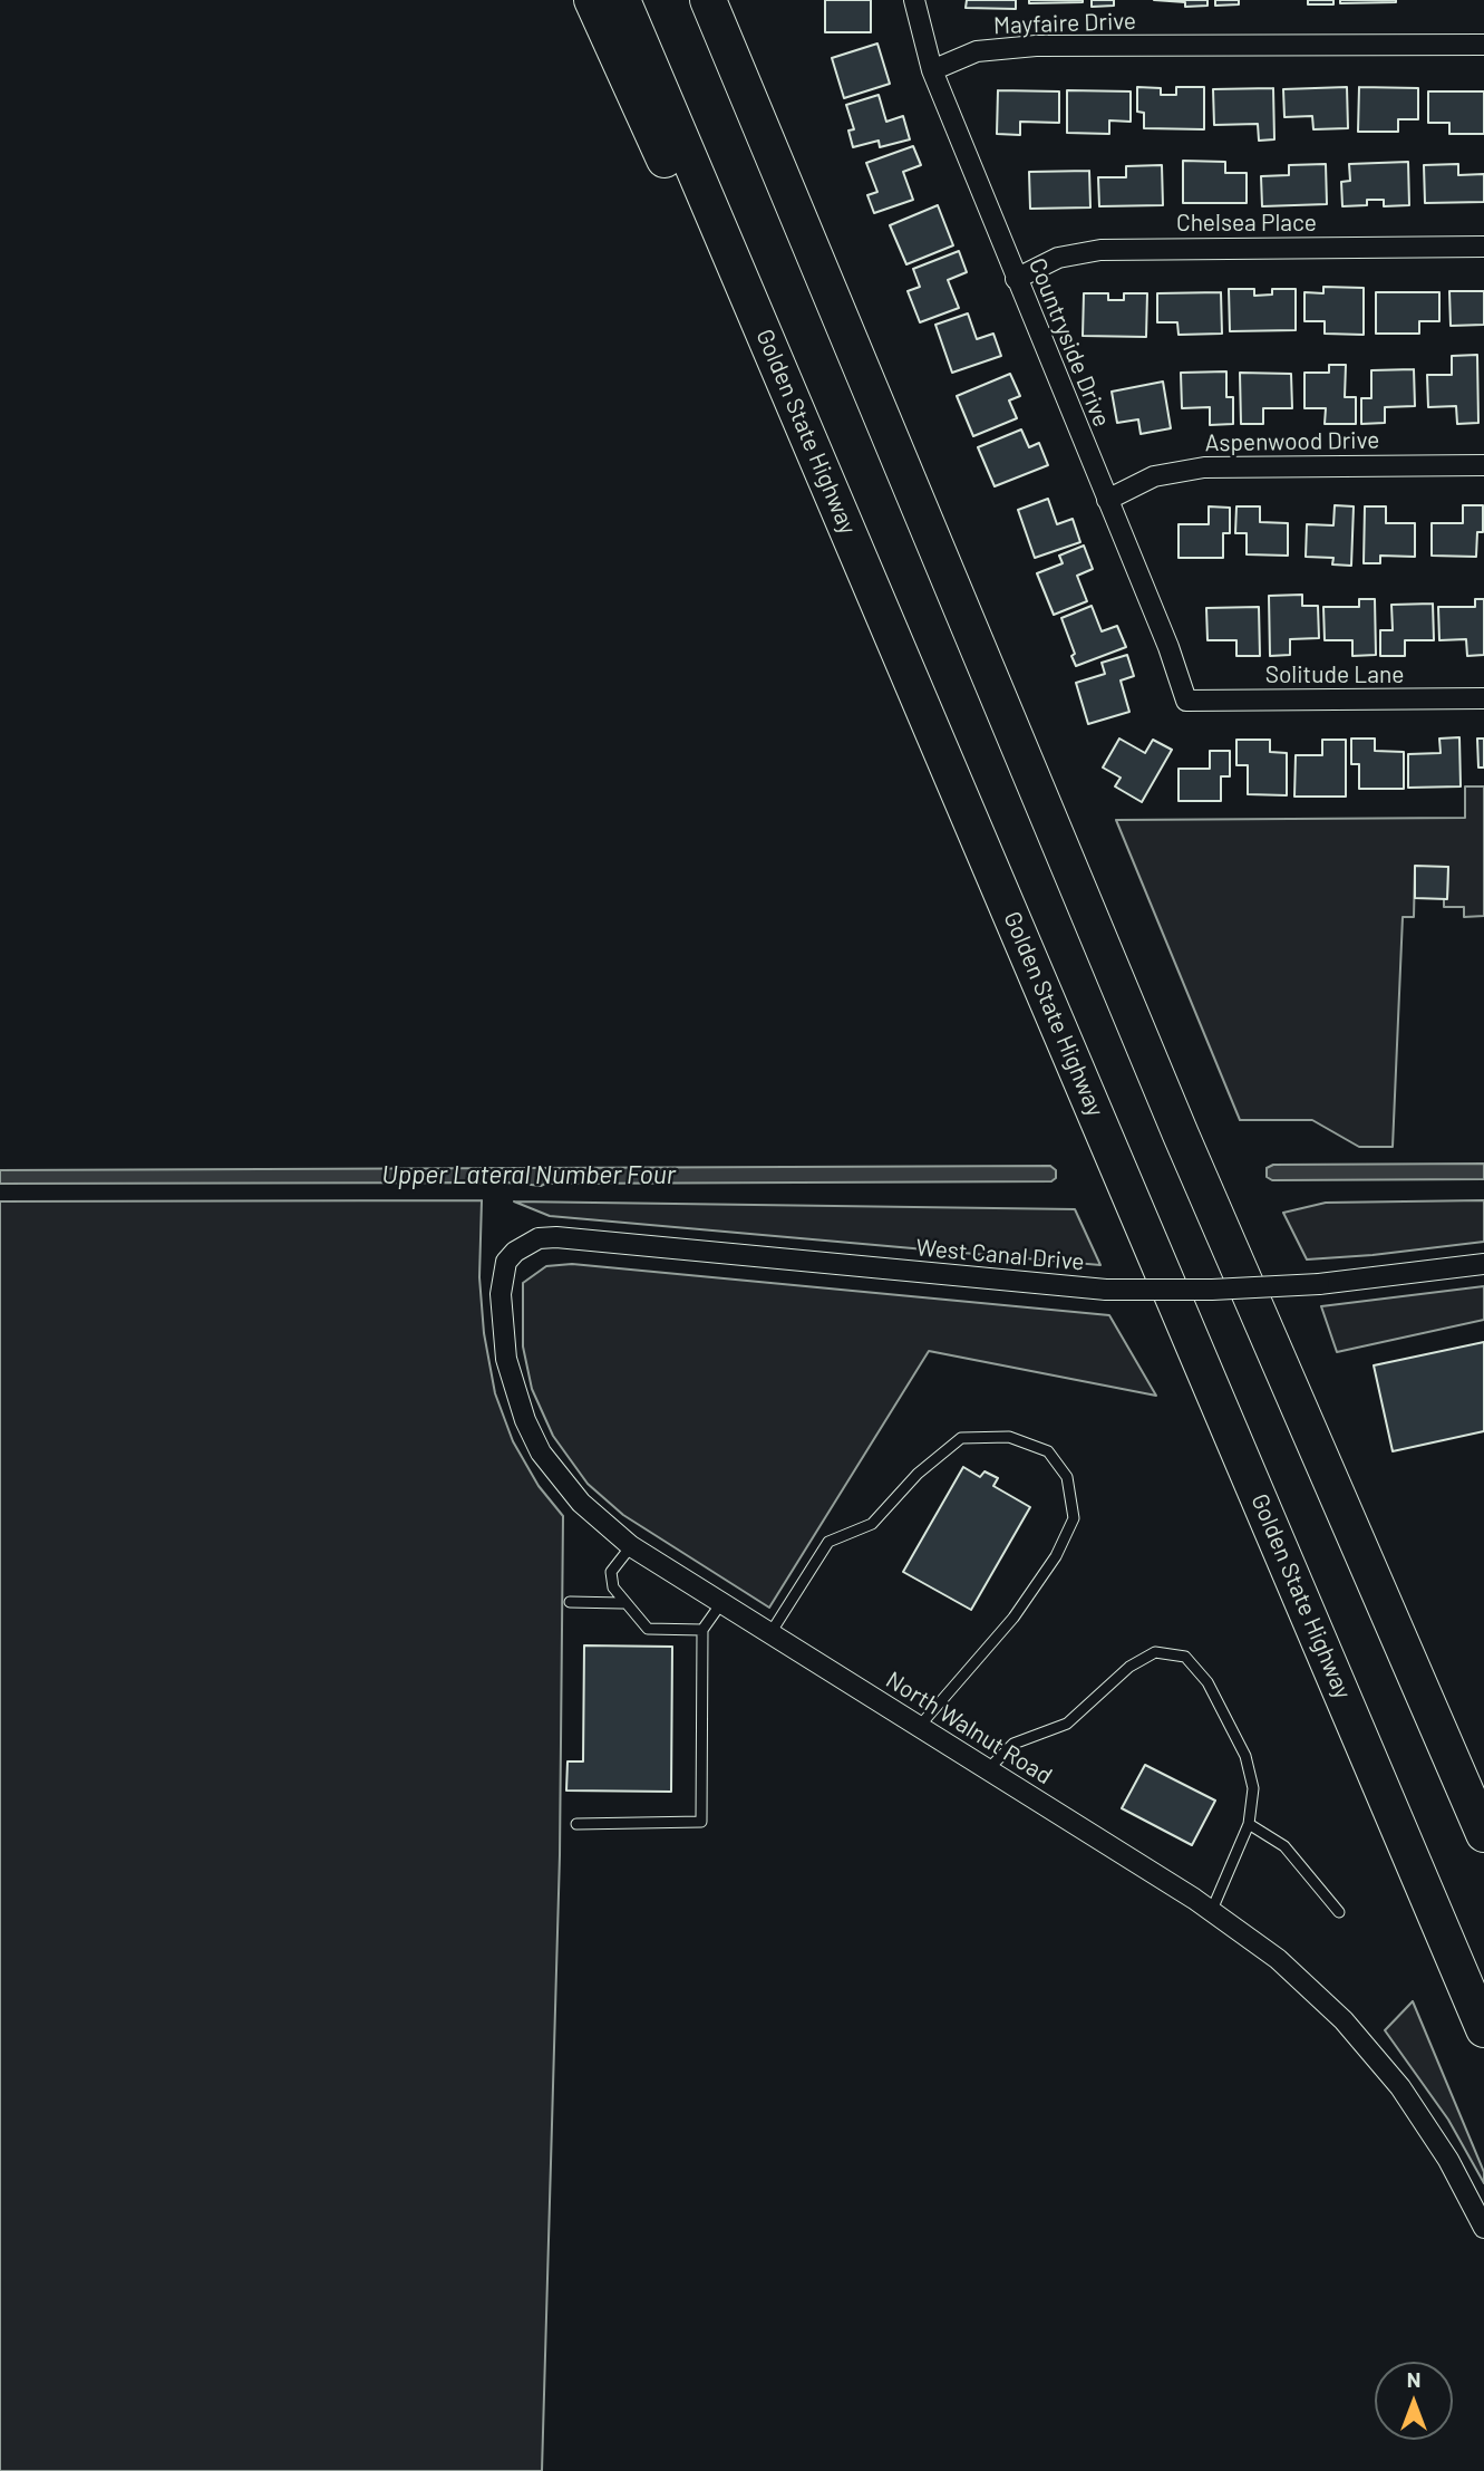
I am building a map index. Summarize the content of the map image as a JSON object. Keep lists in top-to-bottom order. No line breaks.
{"streets":{"highway":["Golden State Highway"],"street":["Mayfaire Drive","Chelsea Place","Countryside Drive","Aspenwood Drive","Solitude Lane","West Canal Drive","North Walnut Road"]},"crossings":[["Mayfaire Drive","Countryside Drive"],["Chelsea Place","Countryside Drive"],["Countryside Drive","Aspenwood Drive"],["Countryside Drive","Solitude Lane"],["West Canal Drive","North Walnut Road"]],"water":["Upper Lateral Number Four"],"north":"top"}
